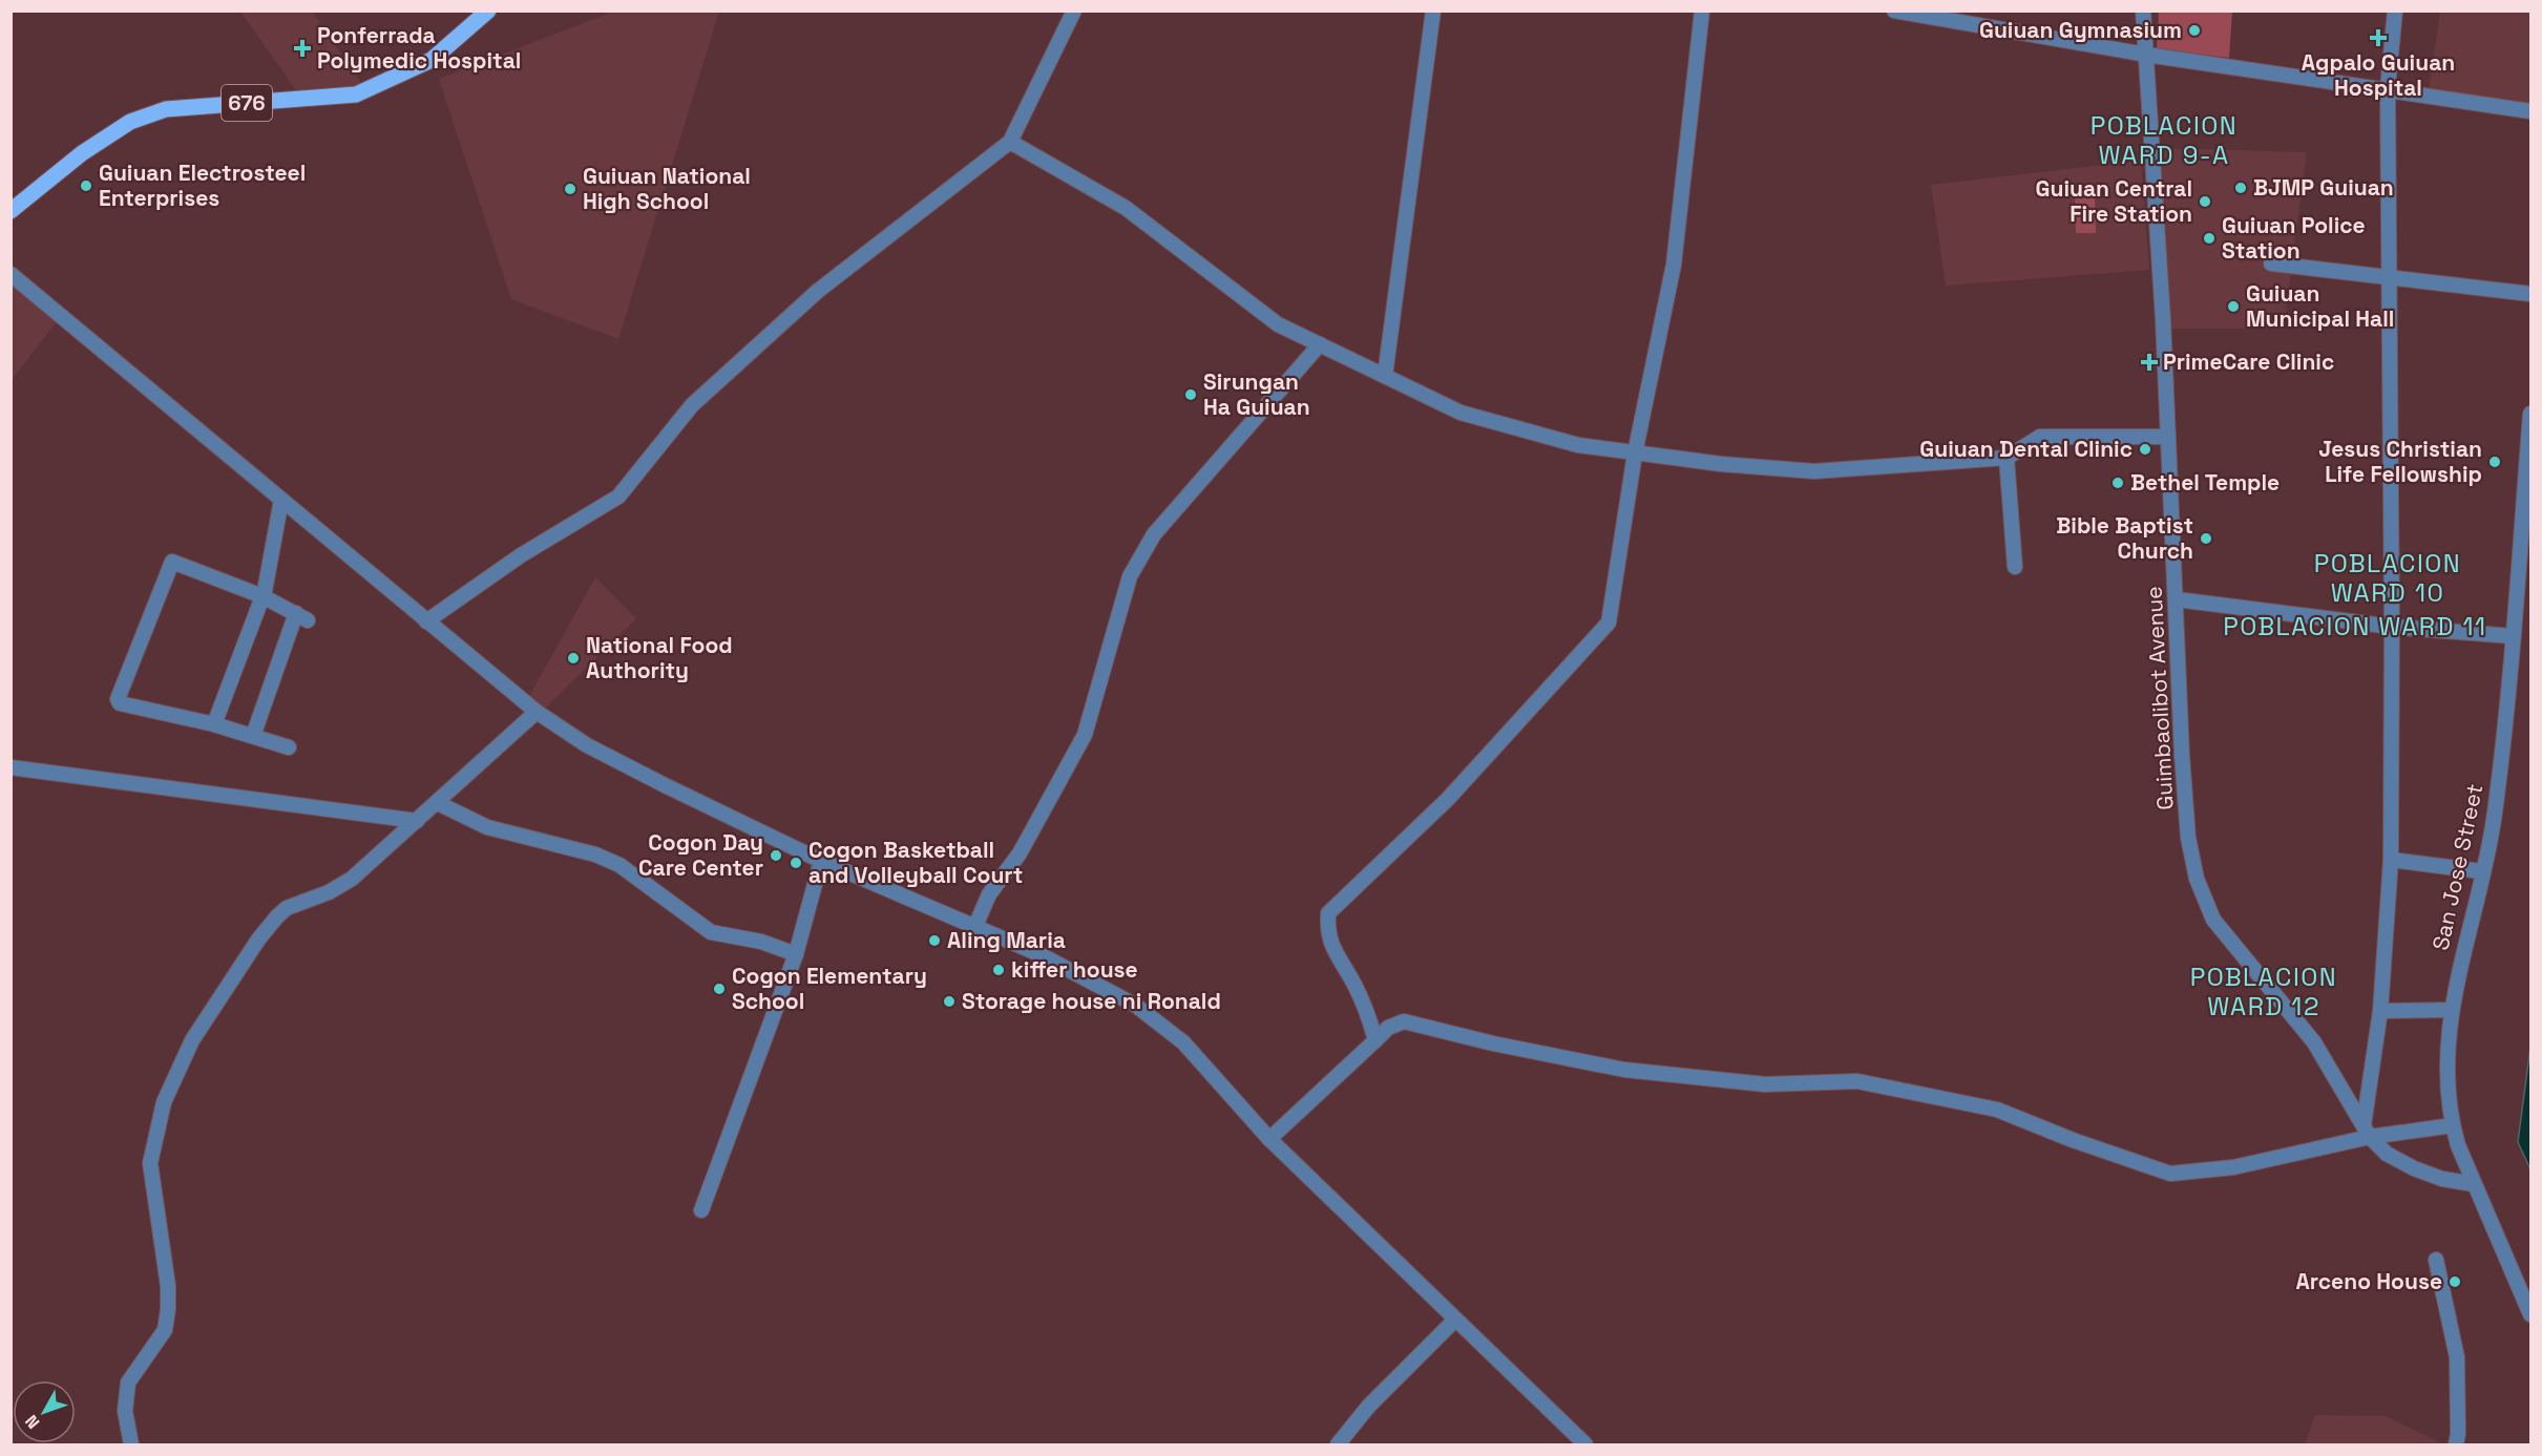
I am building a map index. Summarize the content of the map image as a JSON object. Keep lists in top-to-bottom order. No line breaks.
{"streets":{"main road":["676"],"street":["Guimbaolibot Avenue","San Jose Street"]},"crossings":[["Guimbaolibot Avenue","San Jose Street"]],"districts":["POBLACION WARD 9-A","POBLACION WARD 10","POBLACION WARD 11","POBLACION WARD 12"],"places":{"other":["Guiuan Gymnasium","Guiuan Electrosteel Enterprises","BJMP Guiuan","Guiuan National High School","Guiuan Central Fire Station","Guiuan Police Station","Guiuan Municipal Hall","Sirungan Ha Guiuan","Guiuan Dental Clinic","Jesus Christian Life Fellowship","Bethel Temple","Bible Baptist Church","National Food Authority","Cogon Day Care Center","Cogon Basketball and Volleyball Court","Aling Maria","kiffer house","Cogon Elementary School","Storage house ni Ronald","Arceno House"],"health":["Agpalo Guiuan Hospital","Ponferrada Polymedic Hospital","PrimeCare Clinic"]},"north":"bottom left"}
